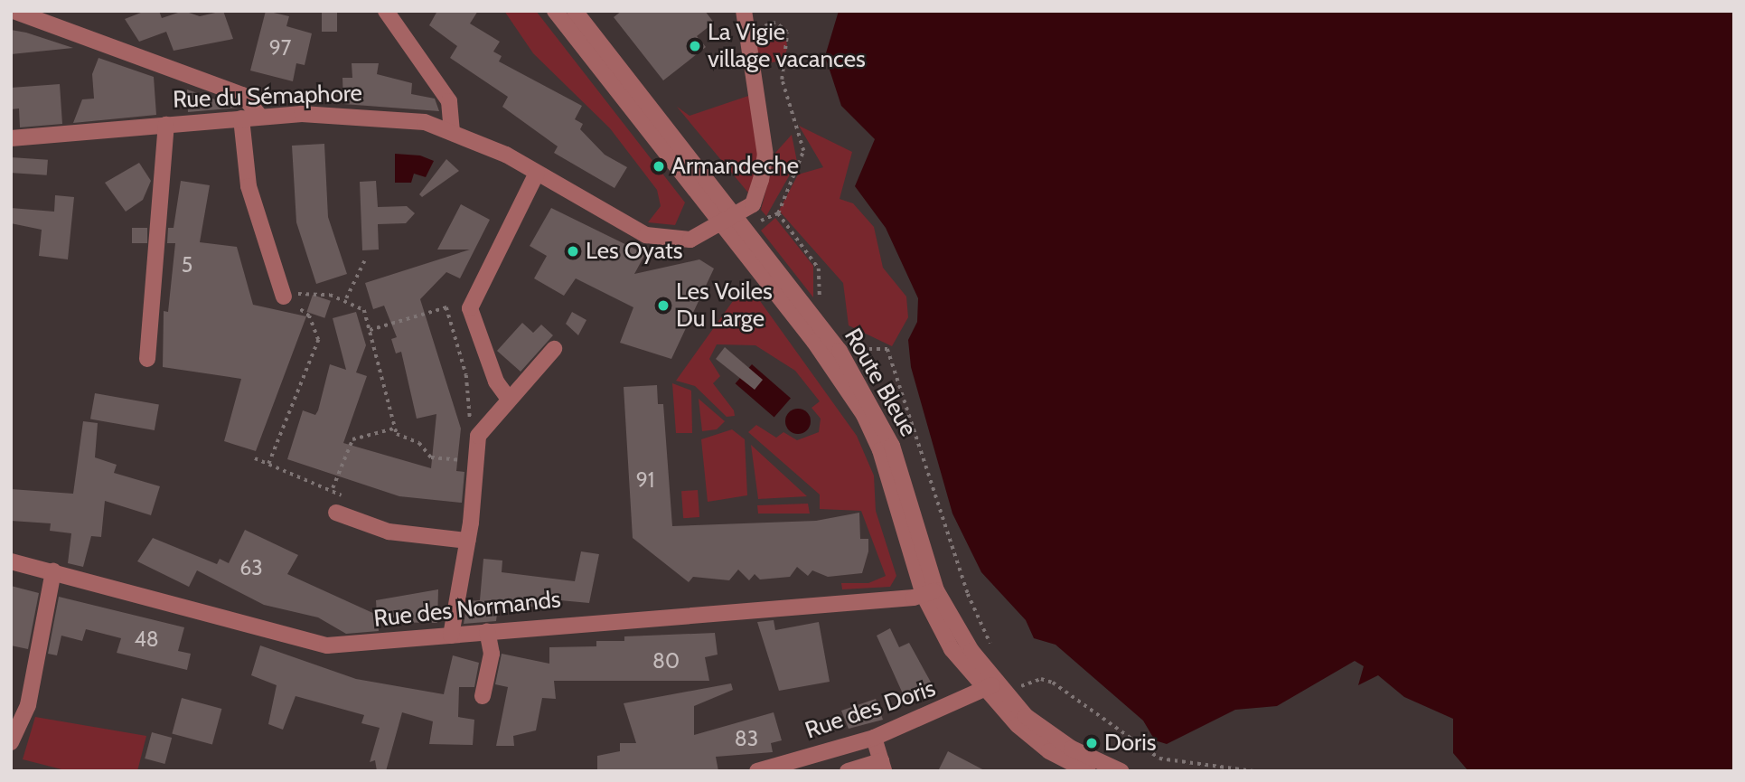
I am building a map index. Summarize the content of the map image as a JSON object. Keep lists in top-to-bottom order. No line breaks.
{"streets":{"street":["Rue du Sémaphore","Route Bleue","Rue des Normands","Rue des Doris"]},"crossings":[["Rue du Sémaphore","Route Bleue"],["Route Bleue","Rue des Normands"],["Route Bleue","Rue des Doris"]],"places":["La Vigie village vacances","Armandeche","Les Oyats","Les Voiles Du Large","Doris"],"house_numbers":["97","5","91","63","48","80","83"]}
